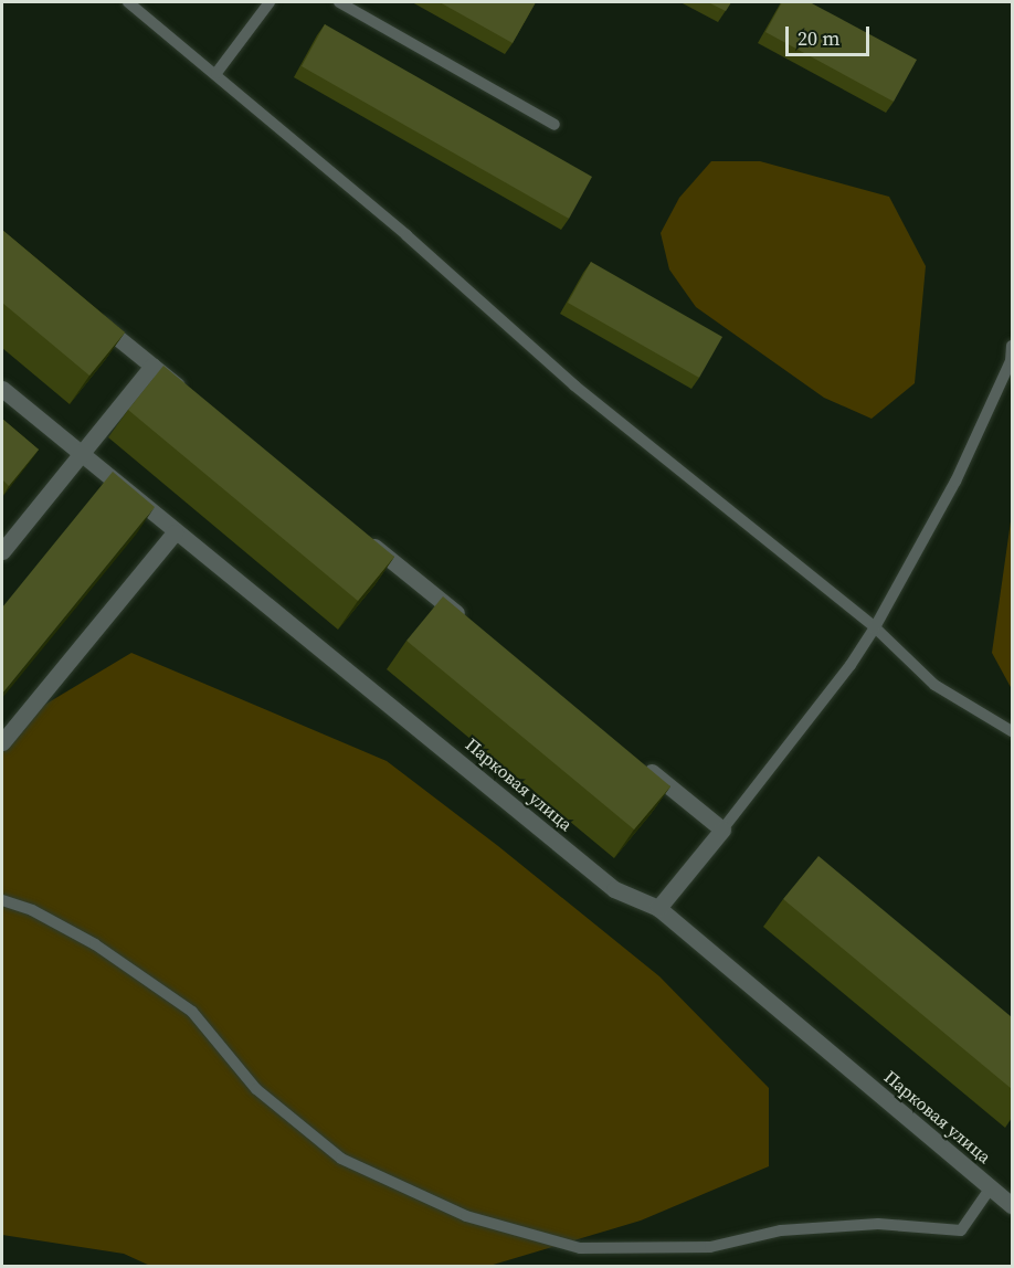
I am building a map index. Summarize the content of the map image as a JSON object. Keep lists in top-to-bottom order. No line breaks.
{"streets":{"street":["Парковая улица"]},"scale_bar":"20 m"}
